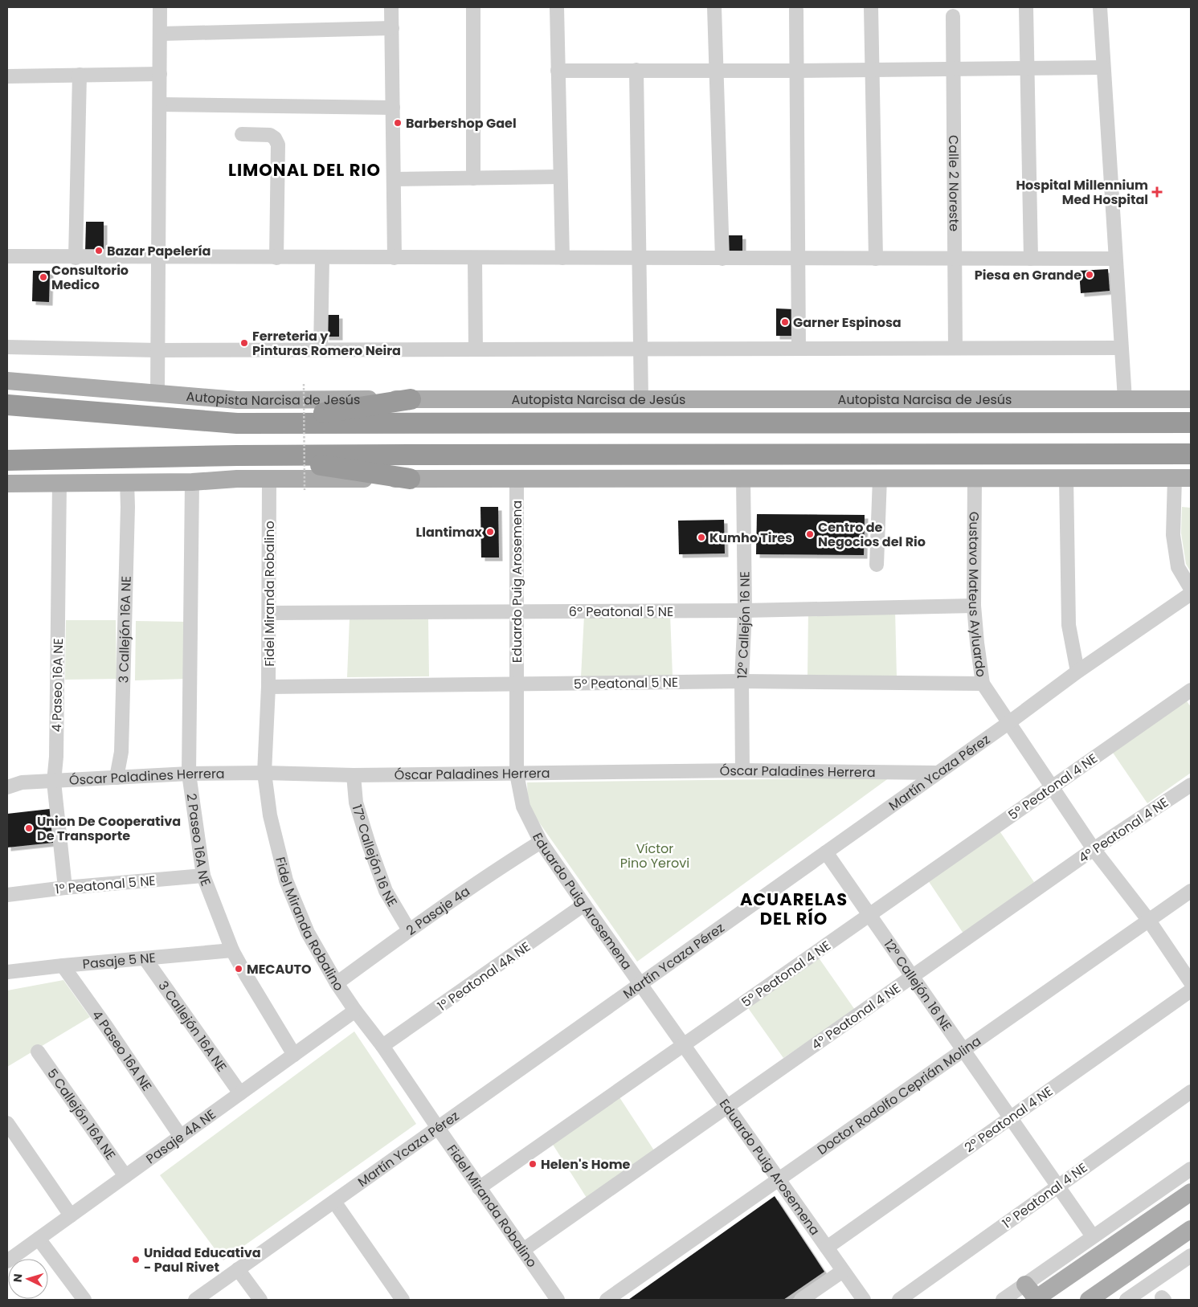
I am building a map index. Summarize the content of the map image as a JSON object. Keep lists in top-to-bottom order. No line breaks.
{"streets":{"highway":["Autopista Narcisa de Jesús"],"street":["Calle 2 Noreste","Eduardo Puig Arosemena","Fidel Miranda Robalino","Gustavo Mateus Ayluardo","6º Peatonal 5 NE","12° Callejón 16 NE","3 Callejón 16A NE","5º Peatonal 5 NE","4 Paseo 16A NE","Óscar Paladines Herrera","Martín Ycaza Pérez","5º Peatonal 4 NE","4º Peatonal 4 NE","2 Paseo 16A NE","17° Callejón 16 NE","1º Peatonal 5 NE","2 Pasaje 4a","Pasaje 5 NE","1º Peatonal 4A NE","Doctor Rodolfo Ceprián Molina","5 Callejón 16A NE","2º Peatonal 4 NE","Pasaje 4A NE","1º Peatonal 4 NE"]},"crossings":[["Eduardo Puig Arosemena","6º Peatonal 5 NE"],["Eduardo Puig Arosemena","5º Peatonal 5 NE"],["Eduardo Puig Arosemena","Óscar Paladines Herrera"],["Eduardo Puig Arosemena","Martín Ycaza Pérez"],["Eduardo Puig Arosemena","5º Peatonal 4 NE"],["Eduardo Puig Arosemena","4º Peatonal 4 NE"],["Eduardo Puig Arosemena","2 Pasaje 4a"],["Eduardo Puig Arosemena","1º Peatonal 4A NE"],["Eduardo Puig Arosemena","Doctor Rodolfo Ceprián Molina"],["Eduardo Puig Arosemena","2º Peatonal 4 NE"],["Fidel Miranda Robalino","6º Peatonal 5 NE"],["Fidel Miranda Robalino","5º Peatonal 5 NE"],["Fidel Miranda Robalino","Óscar Paladines Herrera"],["Fidel Miranda Robalino","Martín Ycaza Pérez"],["Fidel Miranda Robalino","5º Peatonal 4 NE"],["Fidel Miranda Robalino","4º Peatonal 4 NE"],["Fidel Miranda Robalino","2 Pasaje 4a"],["Fidel Miranda Robalino","1º Peatonal 4A NE"],["Fidel Miranda Robalino","Pasaje 4A NE"],["Gustavo Mateus Ayluardo","6º Peatonal 5 NE"],["Gustavo Mateus Ayluardo","5º Peatonal 5 NE"],["Gustavo Mateus Ayluardo","Martín Ycaza Pérez"],["Gustavo Mateus Ayluardo","5º Peatonal 4 NE"],["Gustavo Mateus Ayluardo","4º Peatonal 4 NE"],["Gustavo Mateus Ayluardo","Doctor Rodolfo Ceprián Molina"],["6º Peatonal 5 NE","12° Callejón 16 NE"],["12° Callejón 16 NE","5º Peatonal 5 NE"],["12° Callejón 16 NE","Óscar Paladines Herrera"],["12° Callejón 16 NE","Martín Ycaza Pérez"],["12° Callejón 16 NE","5º Peatonal 4 NE"],["12° Callejón 16 NE","4º Peatonal 4 NE"],["12° Callejón 16 NE","Doctor Rodolfo Ceprián Molina"],["12° Callejón 16 NE","2º Peatonal 4 NE"],["12° Callejón 16 NE","1º Peatonal 4 NE"],["3 Callejón 16A NE","Óscar Paladines Herrera"],["3 Callejón 16A NE","Pasaje 5 NE"],["3 Callejón 16A NE","Pasaje 4A NE"],["4 Paseo 16A NE","Óscar Paladines Herrera"],["4 Paseo 16A NE","1º Peatonal 5 NE"],["4 Paseo 16A NE","Pasaje 5 NE"],["4 Paseo 16A NE","Pasaje 4A NE"],["Óscar Paladines Herrera","Martín Ycaza Pérez"],["Óscar Paladines Herrera","2 Paseo 16A NE"],["Óscar Paladines Herrera","17° Callejón 16 NE"],["2 Paseo 16A NE","1º Peatonal 5 NE"],["2 Paseo 16A NE","Pasaje 5 NE"],["2 Paseo 16A NE","Pasaje 4A NE"],["17° Callejón 16 NE","2 Pasaje 4a"],["5 Callejón 16A NE","Pasaje 4A NE"]],"districts":["LIMONAL DEL RIO","ACUARELAS DEL RÍO"],"parks":["Víctor Pino Yerovi"],"places":{"other":["Barbershop Gael","Bazar Papelería","Piesa en Grande","Consultorio Medico","Garner Espinosa","Ferreteria y Pinturas Romero Neira","Llantimax","Centro de Negocios del Rio","Kumho Tires","Union De Cooperativa De Transporte","MECAUTO","Helen's Home","Unidad Educativa - Paul Rivet"],"health":["Hospital Millennium Med Hospital"]},"north":"left"}
